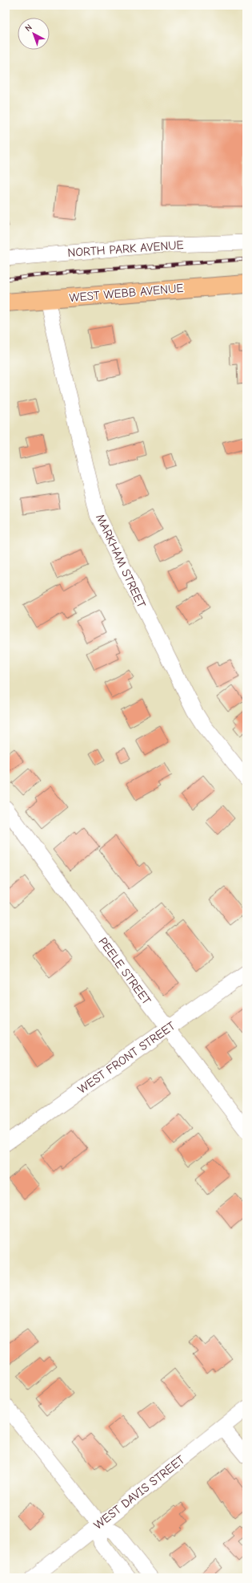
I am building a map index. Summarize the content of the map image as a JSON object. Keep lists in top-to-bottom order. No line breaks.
{"streets":{"highway":["WEST WEBB AVENUE"],"street":["NORTH PARK AVENUE","MARKHAM STREET","PEELE STREET","WEST FRONT STREET","WEST DAVIS STREET"]},"crossings":[["WEST WEBB AVENUE","MARKHAM STREET"],["PEELE STREET","WEST FRONT STREET"]],"north":"top left"}
